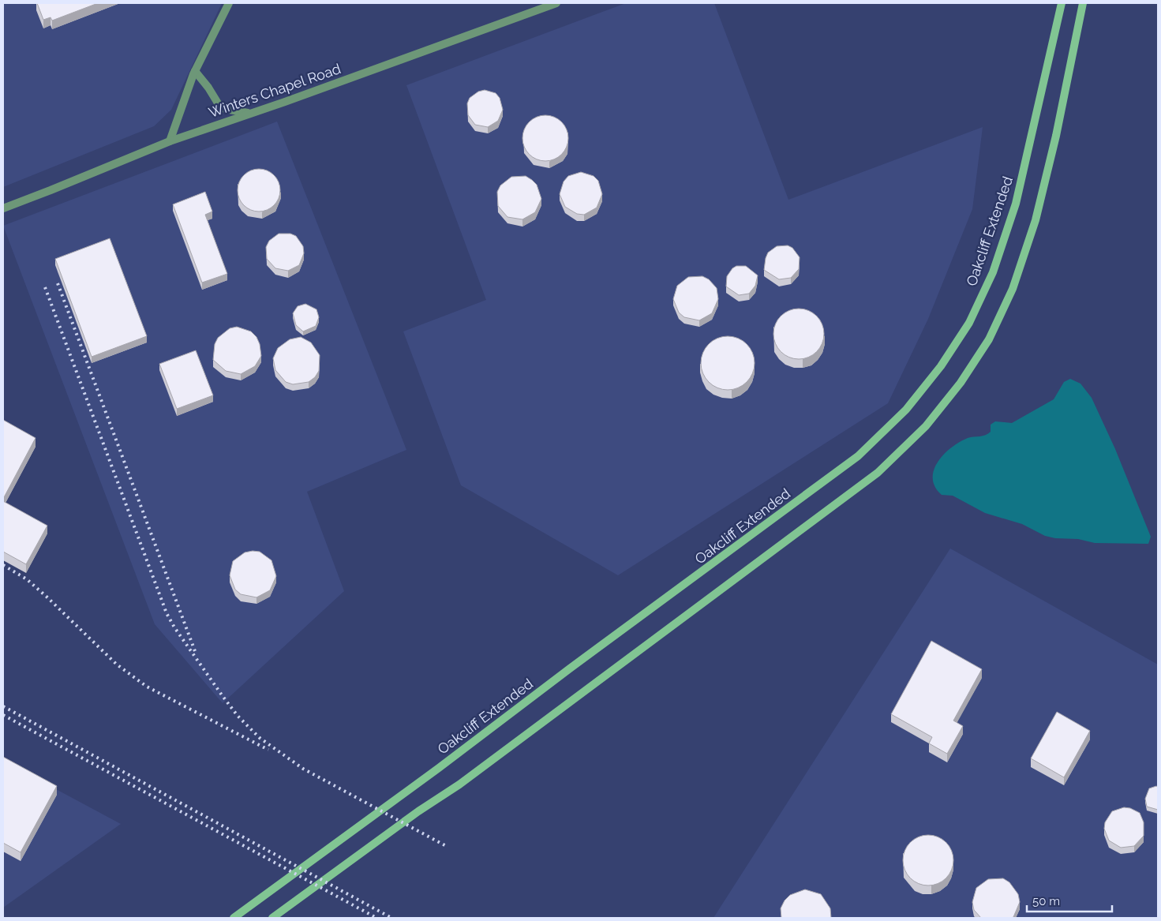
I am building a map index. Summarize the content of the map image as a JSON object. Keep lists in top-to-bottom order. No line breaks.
{"streets":{"main road":["Oakcliff Extended"],"street":["Winters Chapel Road"]},"scale_bar":"50 m"}
